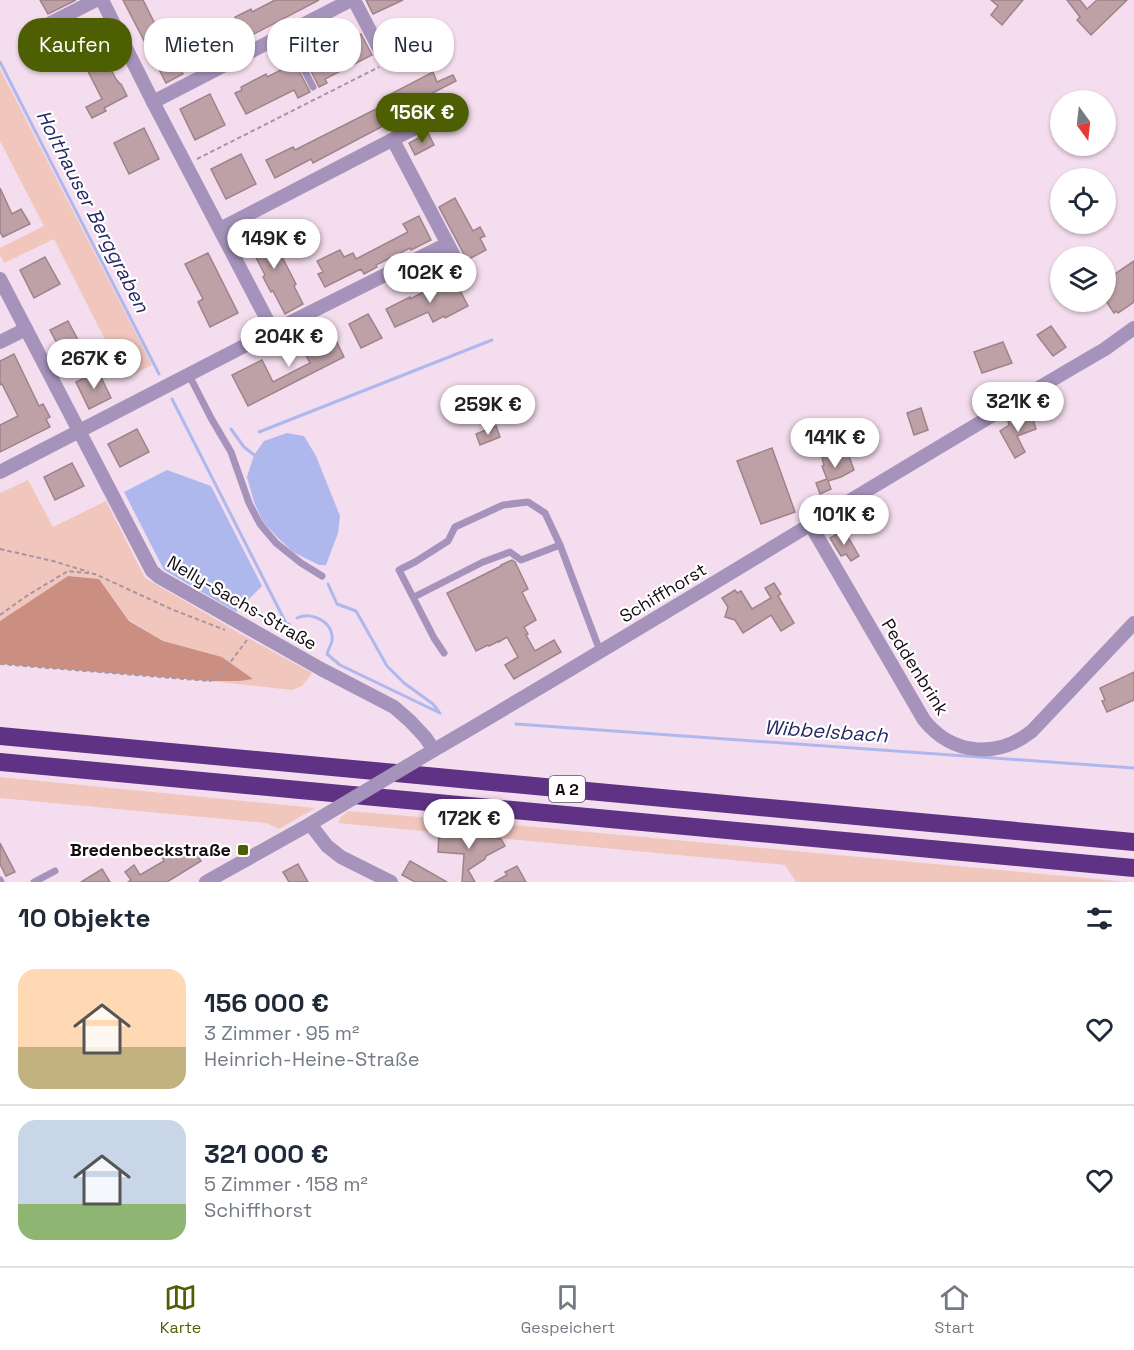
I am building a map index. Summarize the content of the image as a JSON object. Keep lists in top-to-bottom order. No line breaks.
{"streets":{"highway":["A 2"],"street":["Schiffhorst","Nelly-Sachs-Straße","Peddenbrink"]},"crossings":[["Schiffhorst","Nelly-Sachs-Straße"],["Schiffhorst","Peddenbrink"]],"water":["Holthauser Berggraben","Wibbelsbach"],"places":{"transit":["Bredenbeckstraße"]},"north":"bottom","page":{"chip":["Kaufen","Mieten","Filter","Neu"],"price":["156K €","149K €","102K €","204K €","267K €","321K €","259K €","141K €","101K €","172K €"],"heading":"10 Objekte","list":[{"name":"156 000 €","note":"3 Zimmer · 95 m² · Heinrich-Heine-Straße"},{"name":"321 000 €","note":"5 Zimmer · 158 m² · Schiffhorst"}],"tabs":["Karte","Gespeichert","Start"]}}
